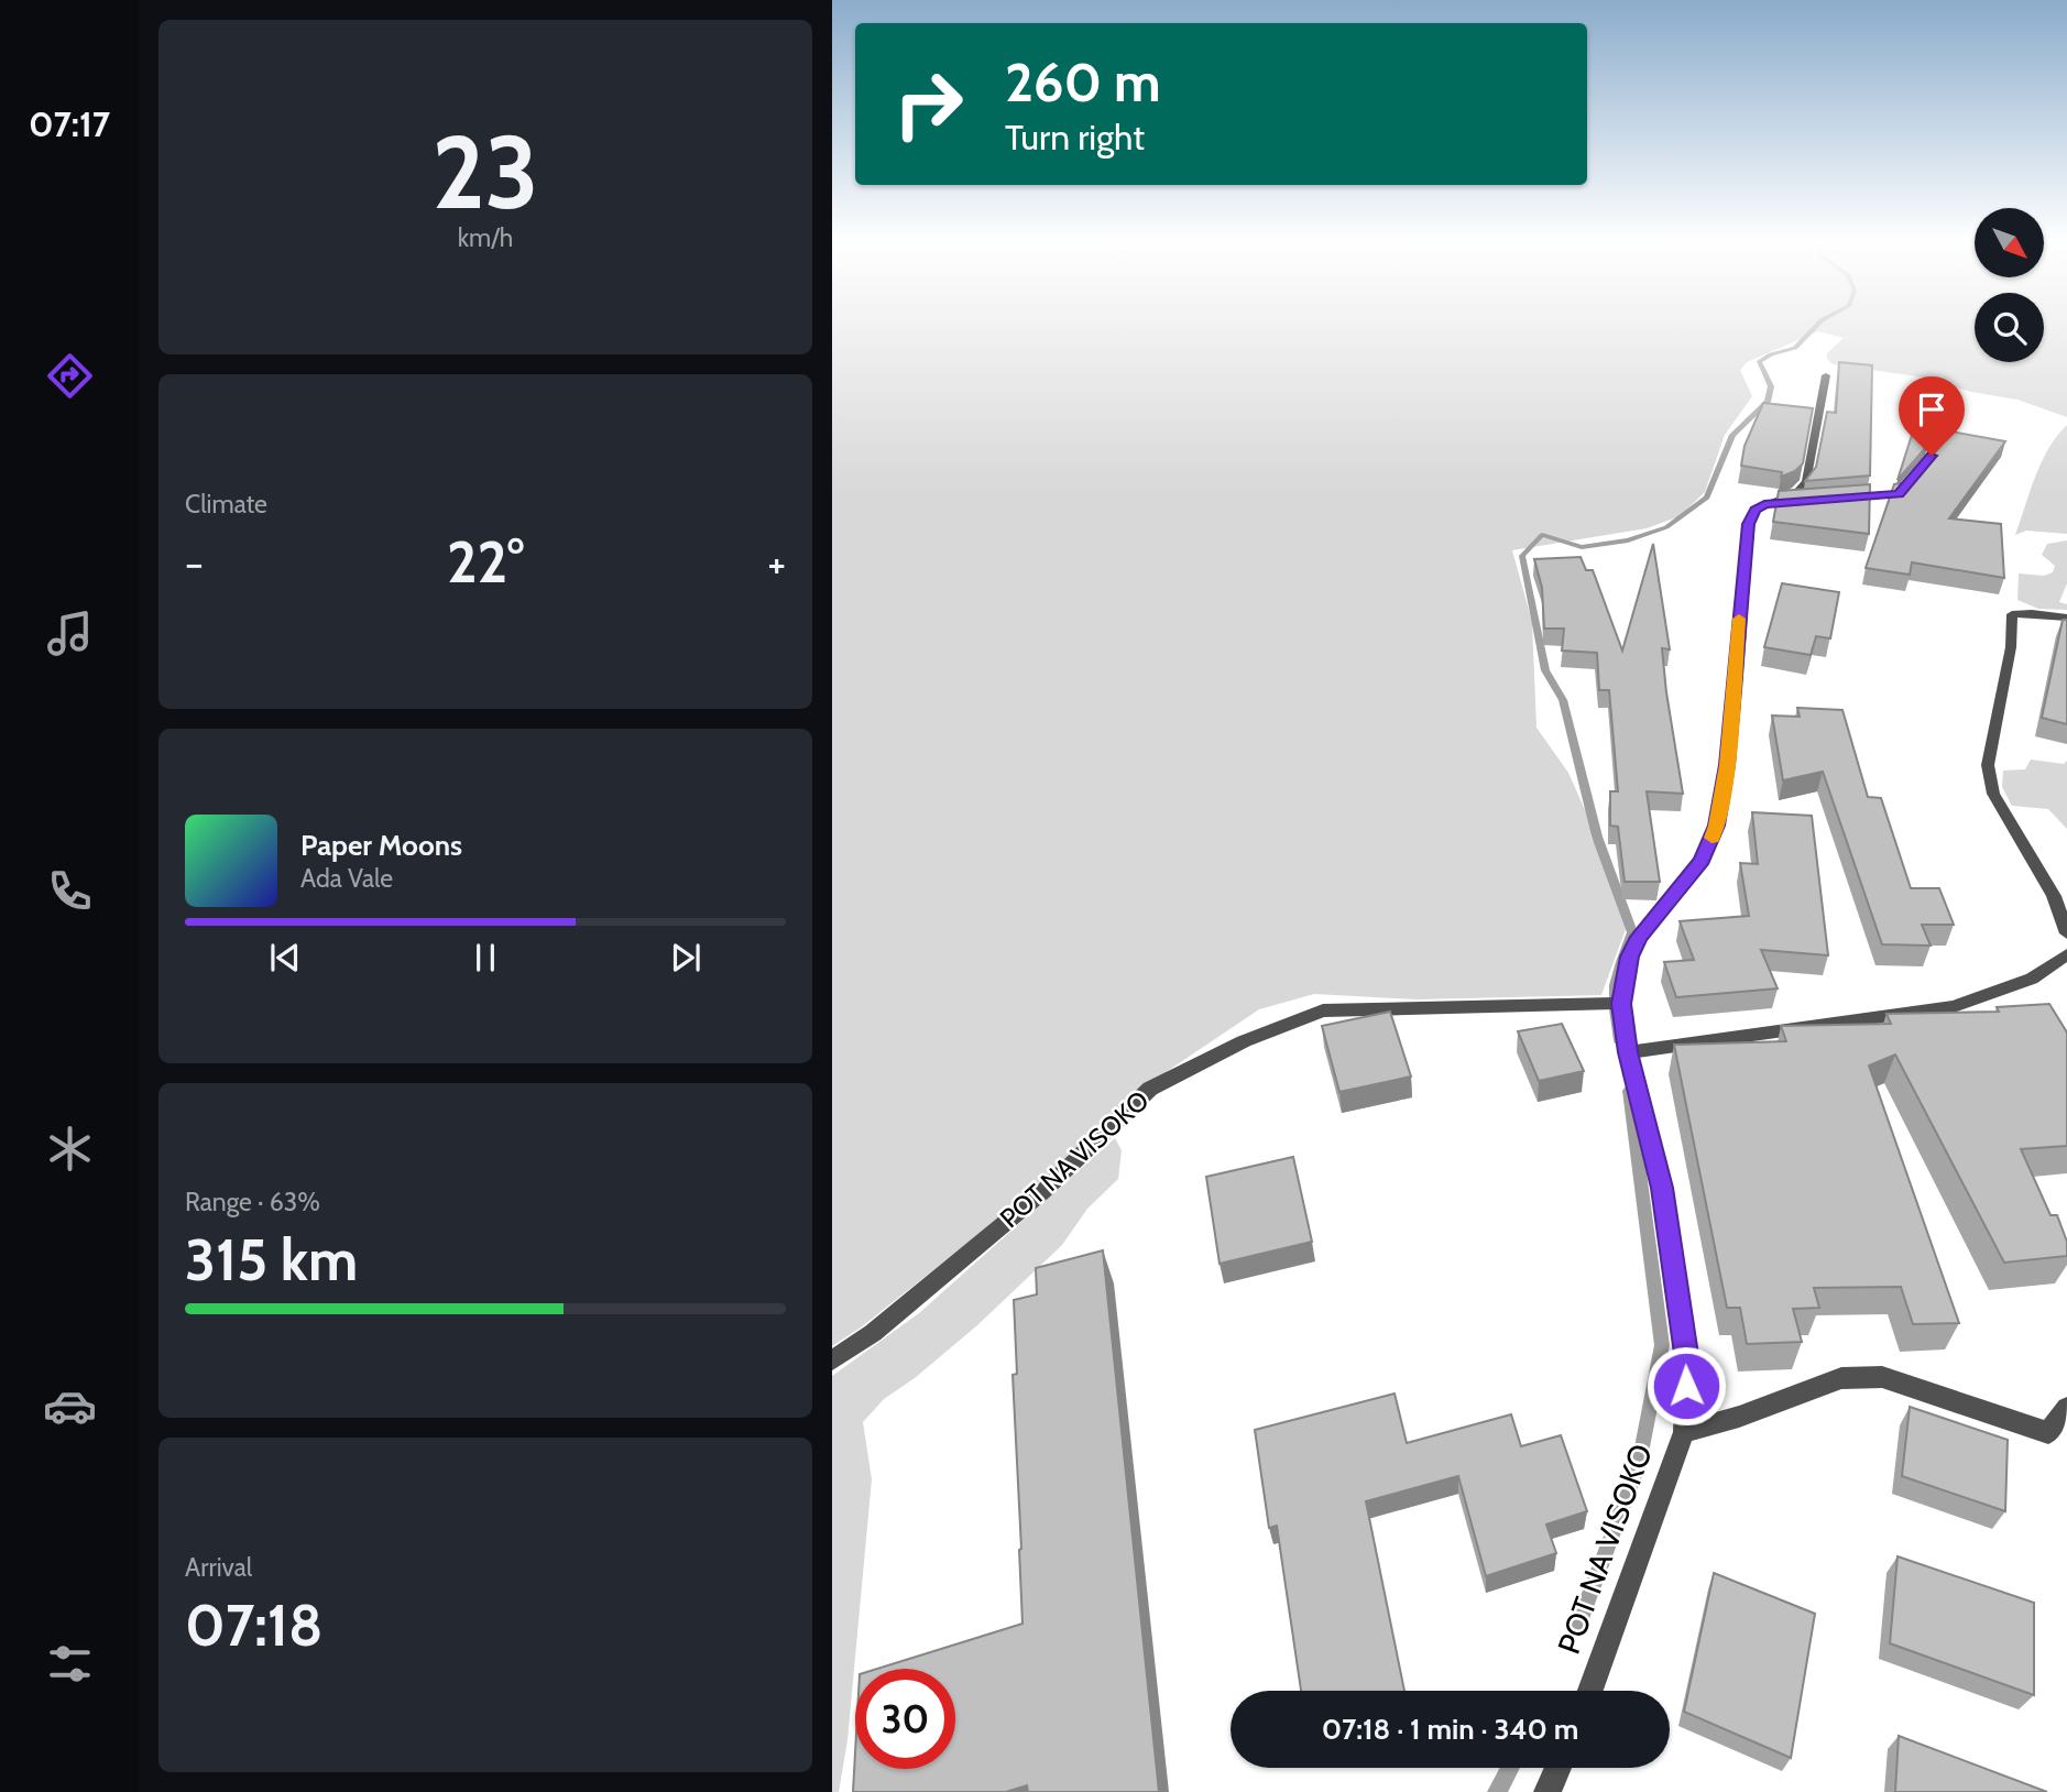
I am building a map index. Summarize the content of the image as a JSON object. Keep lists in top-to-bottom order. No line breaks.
{"streets":{"street":["POT NA VISOKO"]},"north":"bottom right","page":{"tabs":"07:17","tile":[["23","km/h"],"Climate",["Range · 63%","315 km"],["Arrival","07:18"]],"turn":["260 m","Turn right"],"heat":["−","22°","+"],"song":["Paper Moons","Ada Vale"],"limit":"30","trip":"07:18 · 1 min · 340 m"}}
